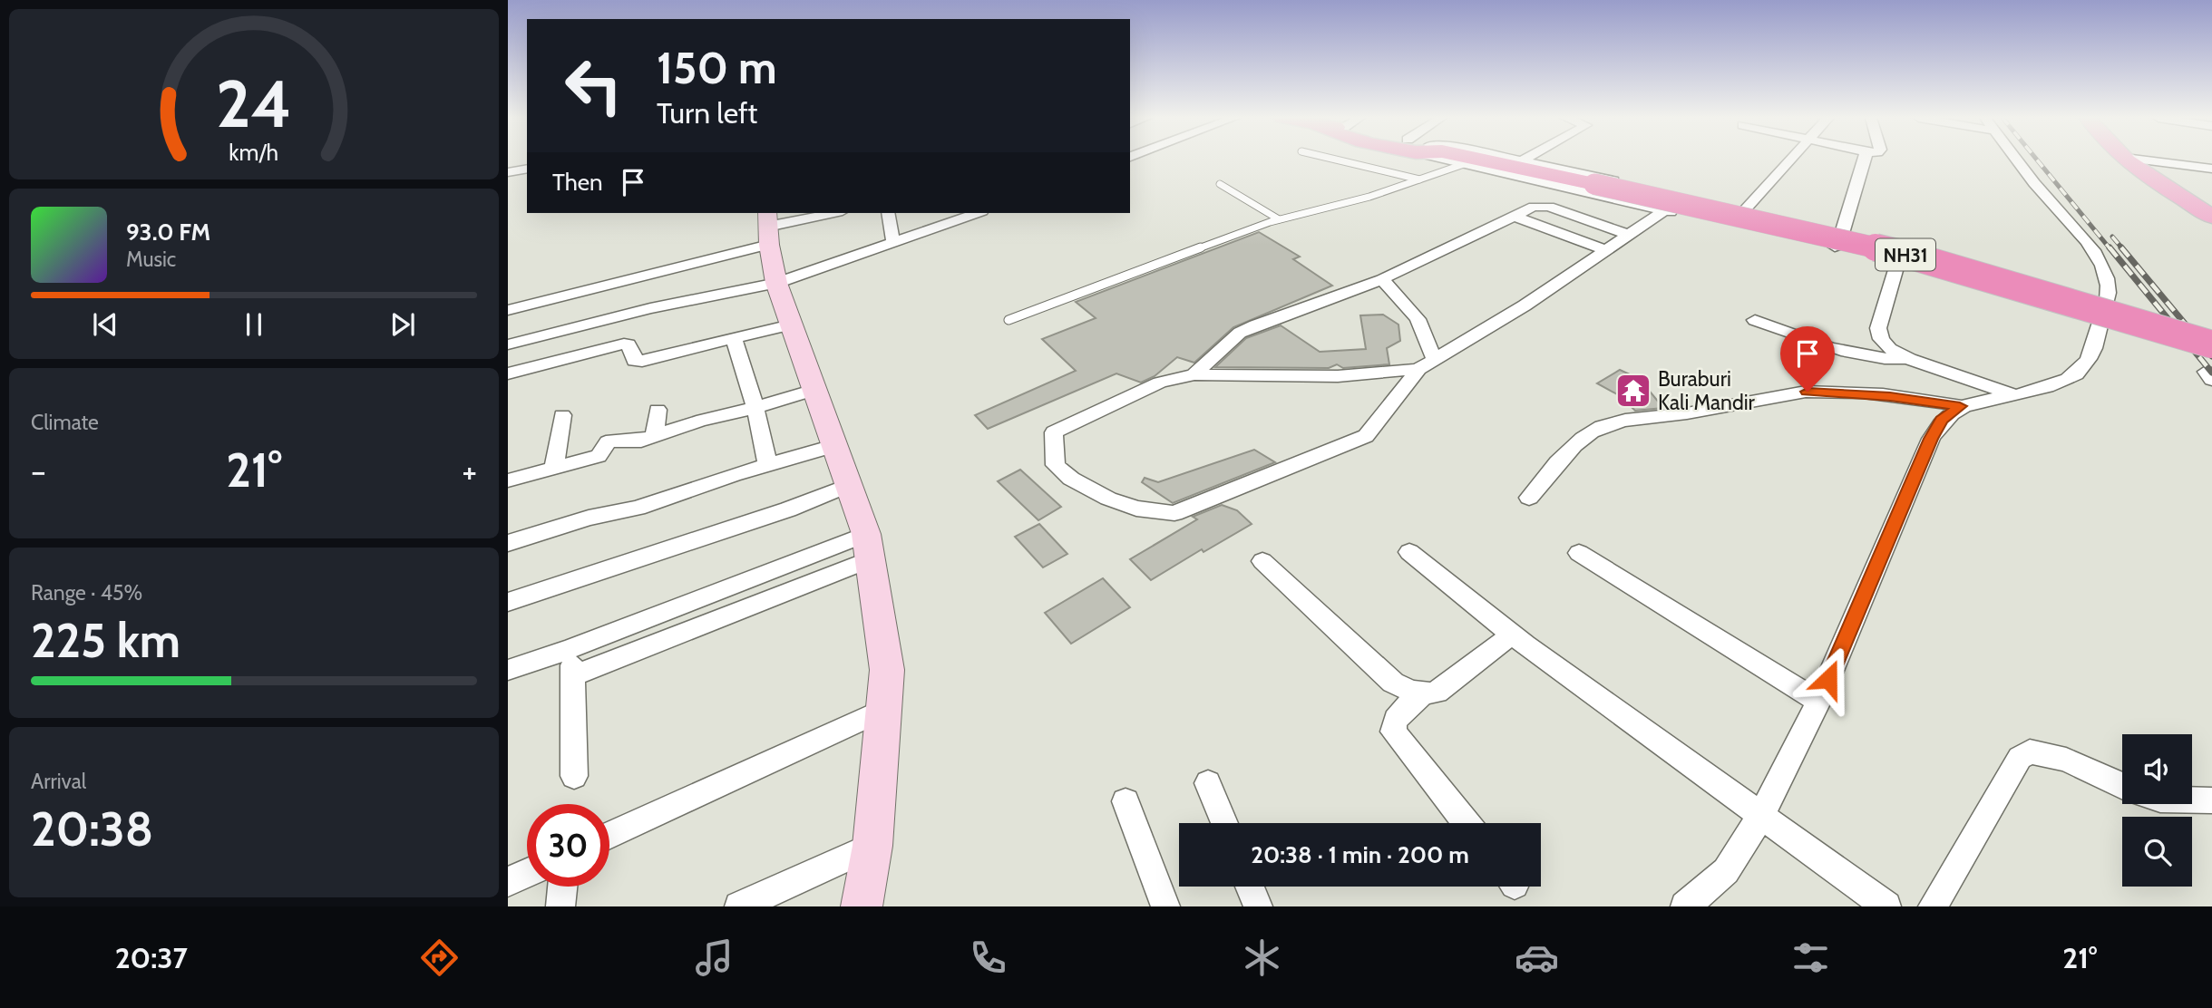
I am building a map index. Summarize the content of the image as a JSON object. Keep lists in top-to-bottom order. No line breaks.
{"streets":{"highway":["NH31"]},"places":{"temple":["Buraburi Kali Mandir"]},"page":{"turn":["150 m","Turn left"],"then":"Then","song":["93.0 FM","Music"],"tile":["Climate",["Range · 45%","225 km"],["Arrival","20:38"]],"heat":["−","21°","+"],"limit":"30","trip":"20:38 · 1 min · 200 m","tabs":["20:37","21°"],"gauge":["24","km/h"]}}
